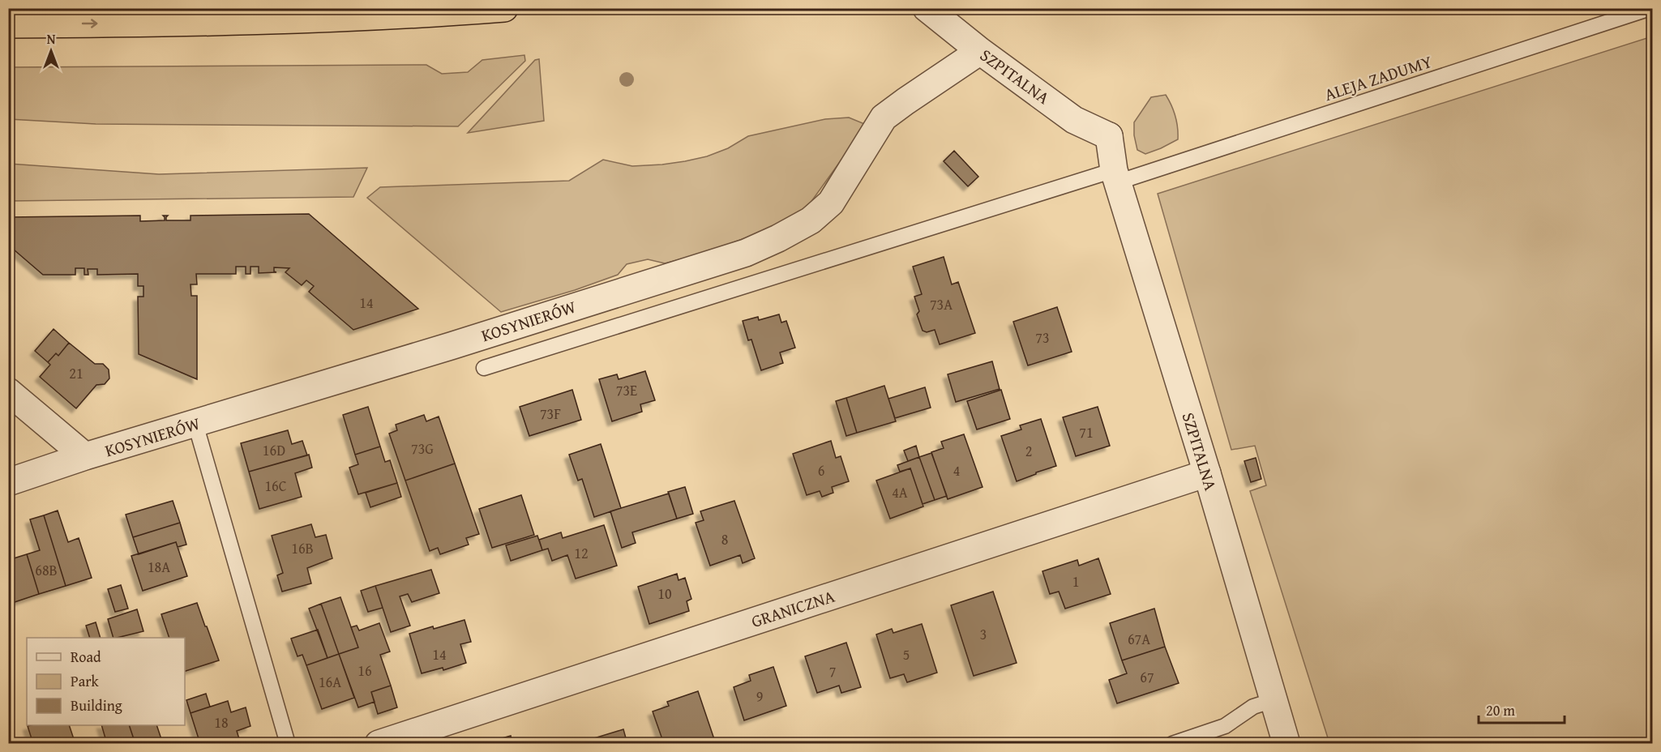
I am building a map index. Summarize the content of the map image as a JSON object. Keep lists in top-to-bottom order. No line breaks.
{"streets":{"street":["SZPITALNA","KOSYNIERÓW","GRANICZNA"],"lane":["ALEJA ZADUMY"]},"crossings":[["SZPITALNA","ALEJA ZADUMY"],["SZPITALNA","KOSYNIERÓW"],["SZPITALNA","GRANICZNA"]],"house_numbers":["14","73A","73","21","73E","73F","71","73G","16D","2","6","4","16C","4A","8","16B","12","18A","68B","1","10","3","67A","14","5","16","7","67","16A","9","18"],"legend":["Road","Park","Building"],"scale_bar":"20 m","north":"top"}
